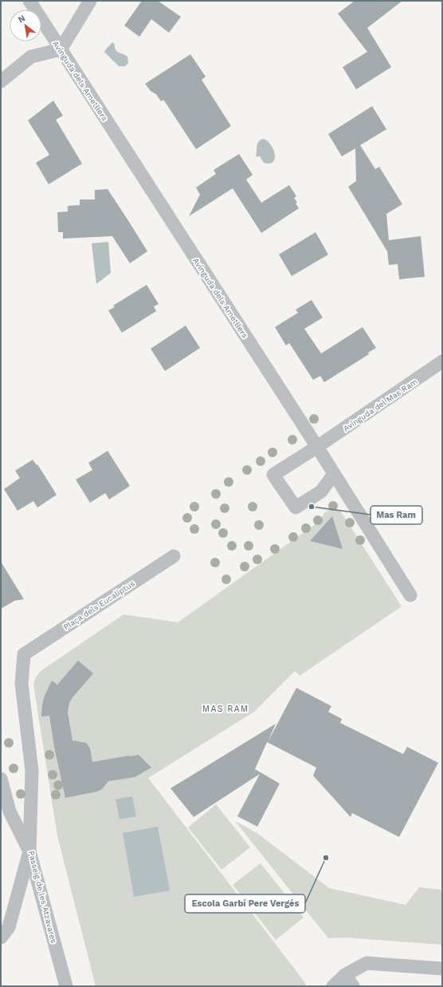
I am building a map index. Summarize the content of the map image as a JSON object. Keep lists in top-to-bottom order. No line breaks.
{"streets":{"street":["Avinguda dels Ametllers","Avinguda del Mas Ram","Plaça dels Eucaliptus","Passeig de les Atzavares"]},"crossings":[["Avinguda dels Ametllers","Avinguda del Mas Ram"],["Plaça dels Eucaliptus","Passeig de les Atzavares"]],"districts":["MAS RAM"],"places":["Mas Ram","Escola Garbí Pere Vergés"],"north":"top left"}
